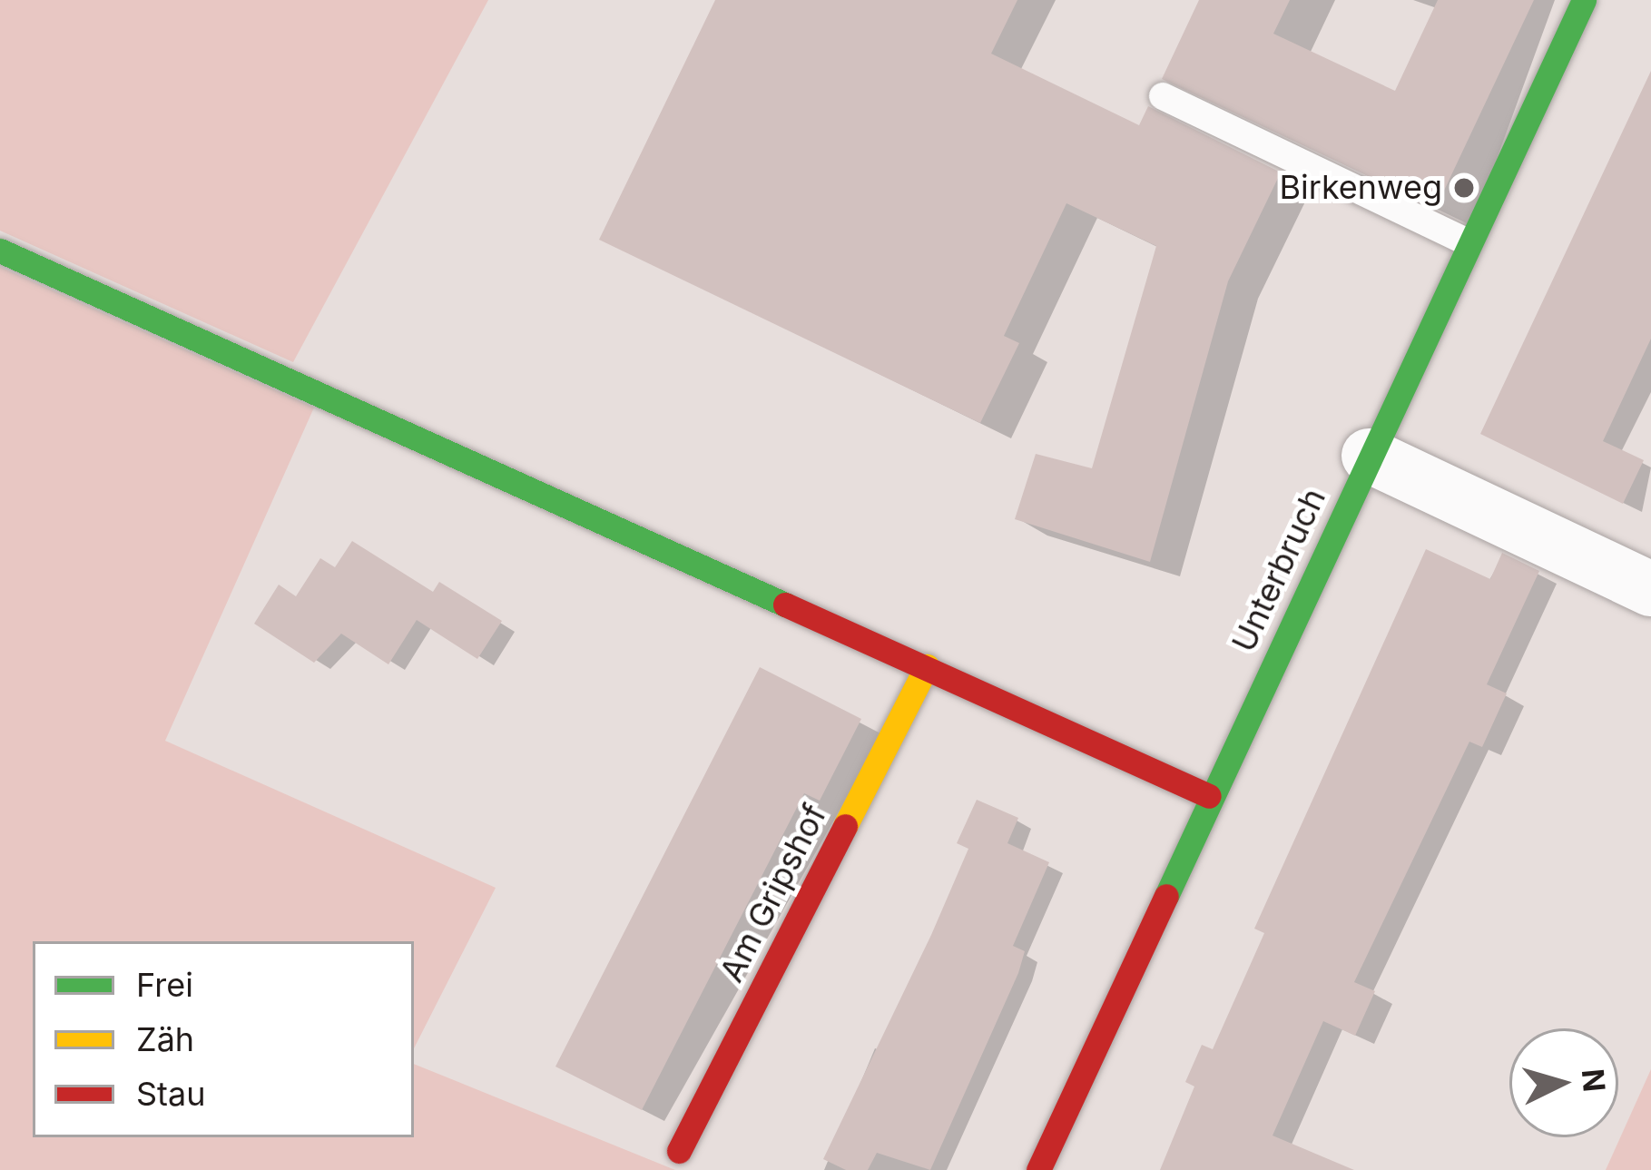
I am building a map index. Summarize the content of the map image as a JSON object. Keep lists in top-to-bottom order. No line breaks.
{"streets":{"street":["Unterbruch","Am Gripshof"]},"places":["Birkenweg"],"legend":["Frei","Zäh","Stau"],"north":"right"}
